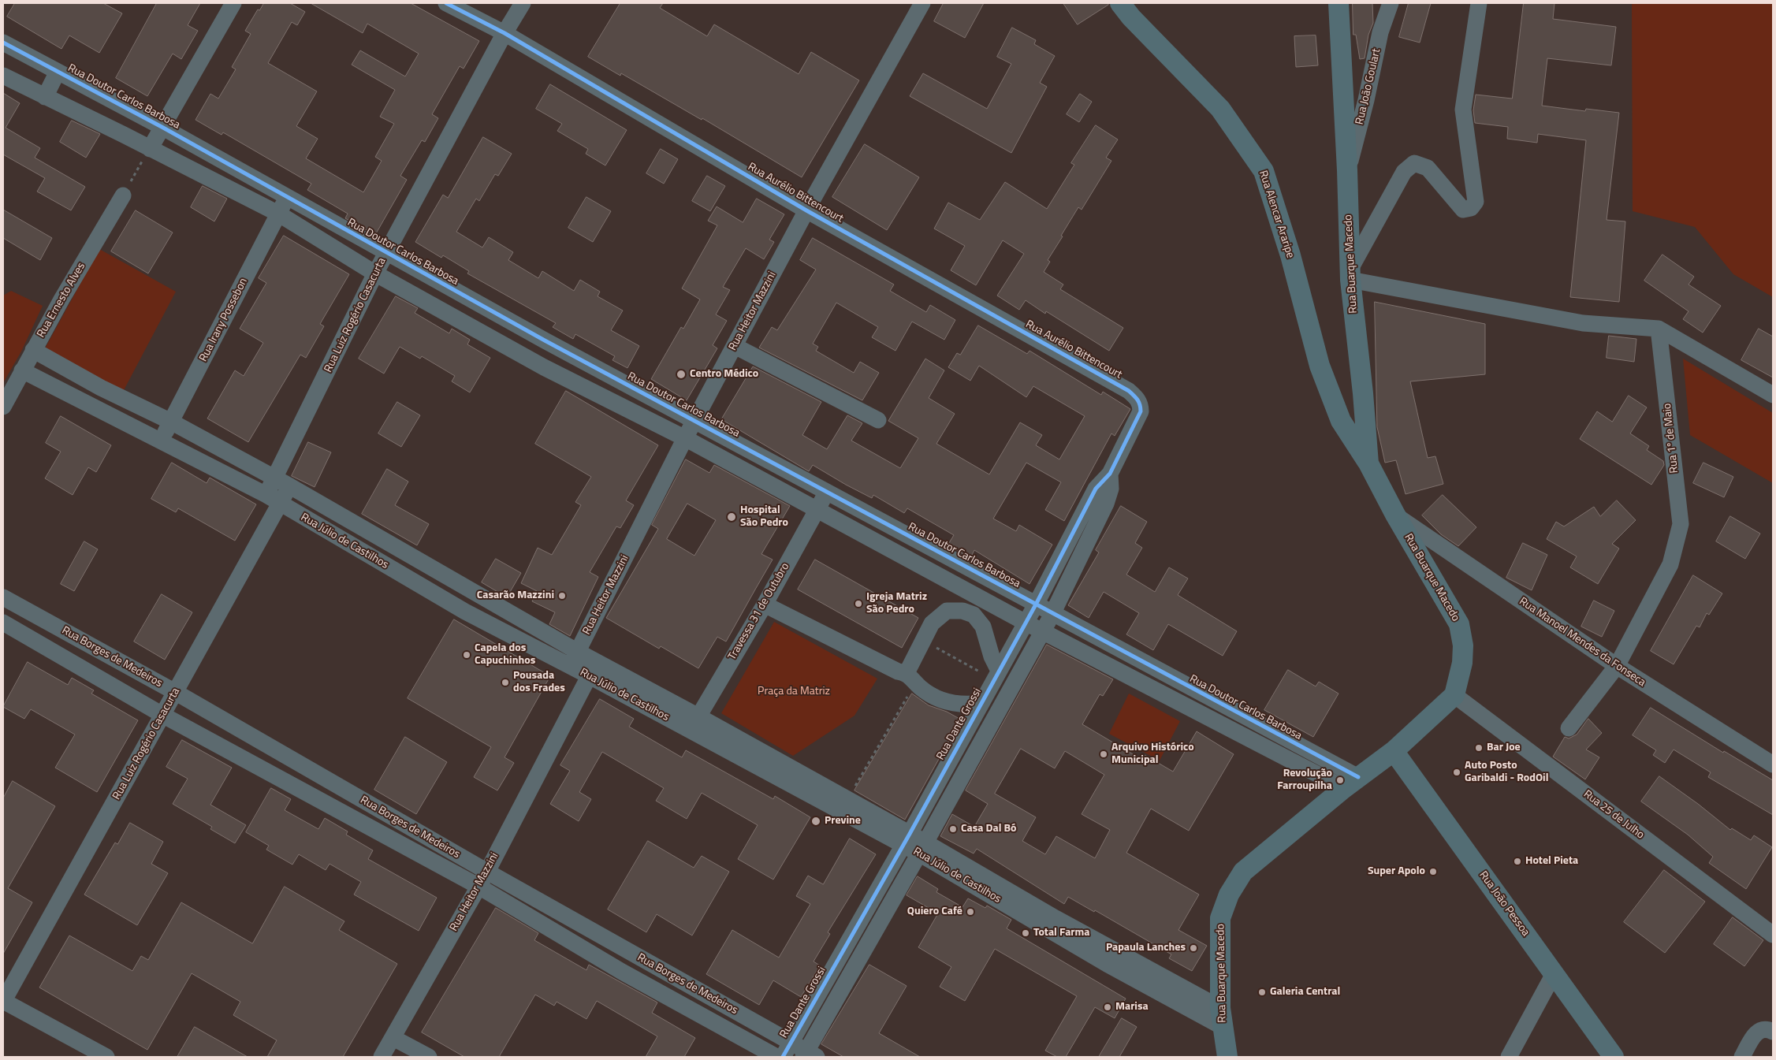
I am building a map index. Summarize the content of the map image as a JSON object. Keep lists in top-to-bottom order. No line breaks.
{"streets":{"main road":["Rua Alencar Araripe","Rua Buarque Macedo","Rua João Pessoa"],"street":["Rua João Goulart","Rua Doutor Carlos Barbosa","Rua Aurélio Bittencourt","Rua Ernesto Alves","Rua Heitor Mazzini","Rua Luiz Rogério Casacurta","Rua Irany Possebon","Rua 1º de Maio","Rua Júlio de Castilhos","Travessa 31 de Outubro","Rua Manoel Mendes da Fonseca","Rua Borges de Medeiros","Rua Dante Grossi","Rua 25 de Julho"]},"crossings":[["Rua João Goulart","Rua Buarque Macedo"],["Rua Doutor Carlos Barbosa","Rua Buarque Macedo"],["Rua Doutor Carlos Barbosa","Rua Heitor Mazzini"],["Rua Doutor Carlos Barbosa","Rua Luiz Rogério Casacurta"],["Rua Doutor Carlos Barbosa","Rua Irany Possebon"],["Rua Doutor Carlos Barbosa","Travessa 31 de Outubro"],["Rua Doutor Carlos Barbosa","Rua Dante Grossi"],["Rua Aurélio Bittencourt","Rua Heitor Mazzini"],["Rua Aurélio Bittencourt","Rua Luiz Rogério Casacurta"],["Rua Aurélio Bittencourt","Rua Dante Grossi"],["Rua Alencar Araripe","Rua Buarque Macedo"],["Rua Buarque Macedo","Rua Júlio de Castilhos"],["Rua Buarque Macedo","Rua Manoel Mendes da Fonseca"],["Rua Buarque Macedo","Rua 25 de Julho"],["Rua Buarque Macedo","Rua João Pessoa"],["Rua Ernesto Alves","Rua Júlio de Castilhos"],["Rua Heitor Mazzini","Rua Júlio de Castilhos"],["Rua Heitor Mazzini","Rua Borges de Medeiros"],["Rua Luiz Rogério Casacurta","Rua Júlio de Castilhos"],["Rua Luiz Rogério Casacurta","Rua Borges de Medeiros"],["Rua Irany Possebon","Rua Júlio de Castilhos"],["Rua 1º de Maio","Rua Manoel Mendes da Fonseca"],["Rua Júlio de Castilhos","Travessa 31 de Outubro"],["Rua Júlio de Castilhos","Rua Dante Grossi"],["Rua Borges de Medeiros","Rua Dante Grossi"]],"parks":["Praça da Matriz"],"places":["Centro Médico","Hospital São Pedro","Casarão Mazzini","Igreja Matriz São Pedro","Capela dos Capuchinhos","Pousada dos Frades","Bar Joe","Arquivo Histórico Municipal","Auto Posto Garibaldi - RodOil","Revolução Farroupilha","Previne","Casa Dal Bó","Hotel Pieta","Super Apolo","Quiero Café","Total Farma","Papaula Lanches","Galeria Central","Marisa"]}
